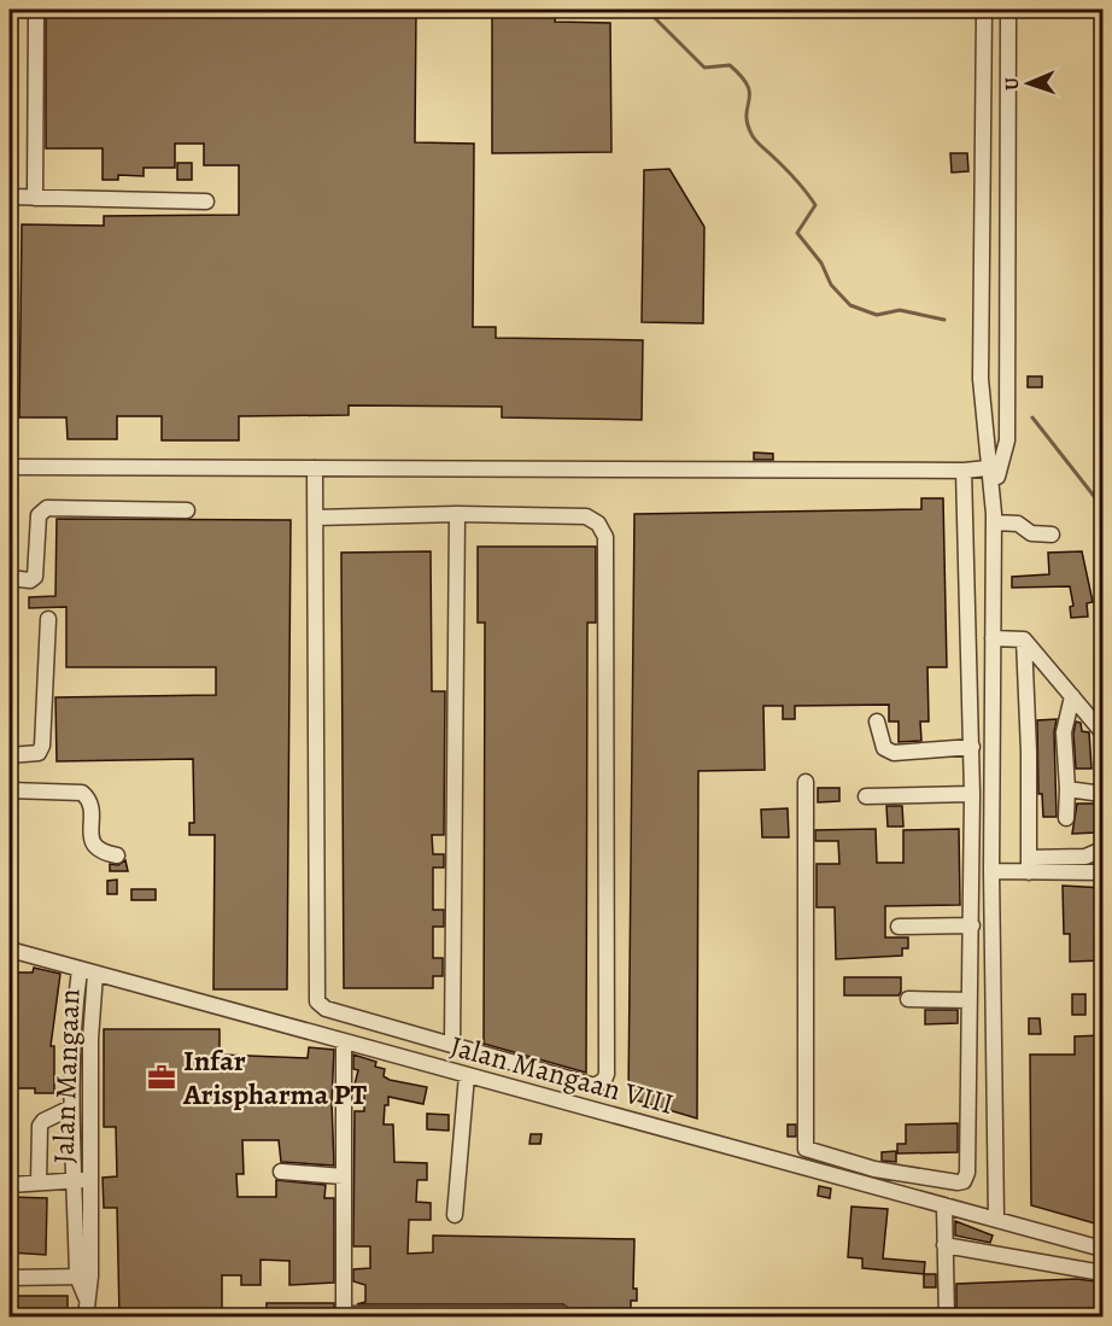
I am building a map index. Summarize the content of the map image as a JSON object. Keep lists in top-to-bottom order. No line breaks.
{"streets":{"street":["Jalan Mangaan VIII","Jalan Mangaan"]},"crossings":[["Jalan Mangaan VIII","Jalan Mangaan"]],"places":{"office":["Infar Arispharma PT"]},"north":"left"}
